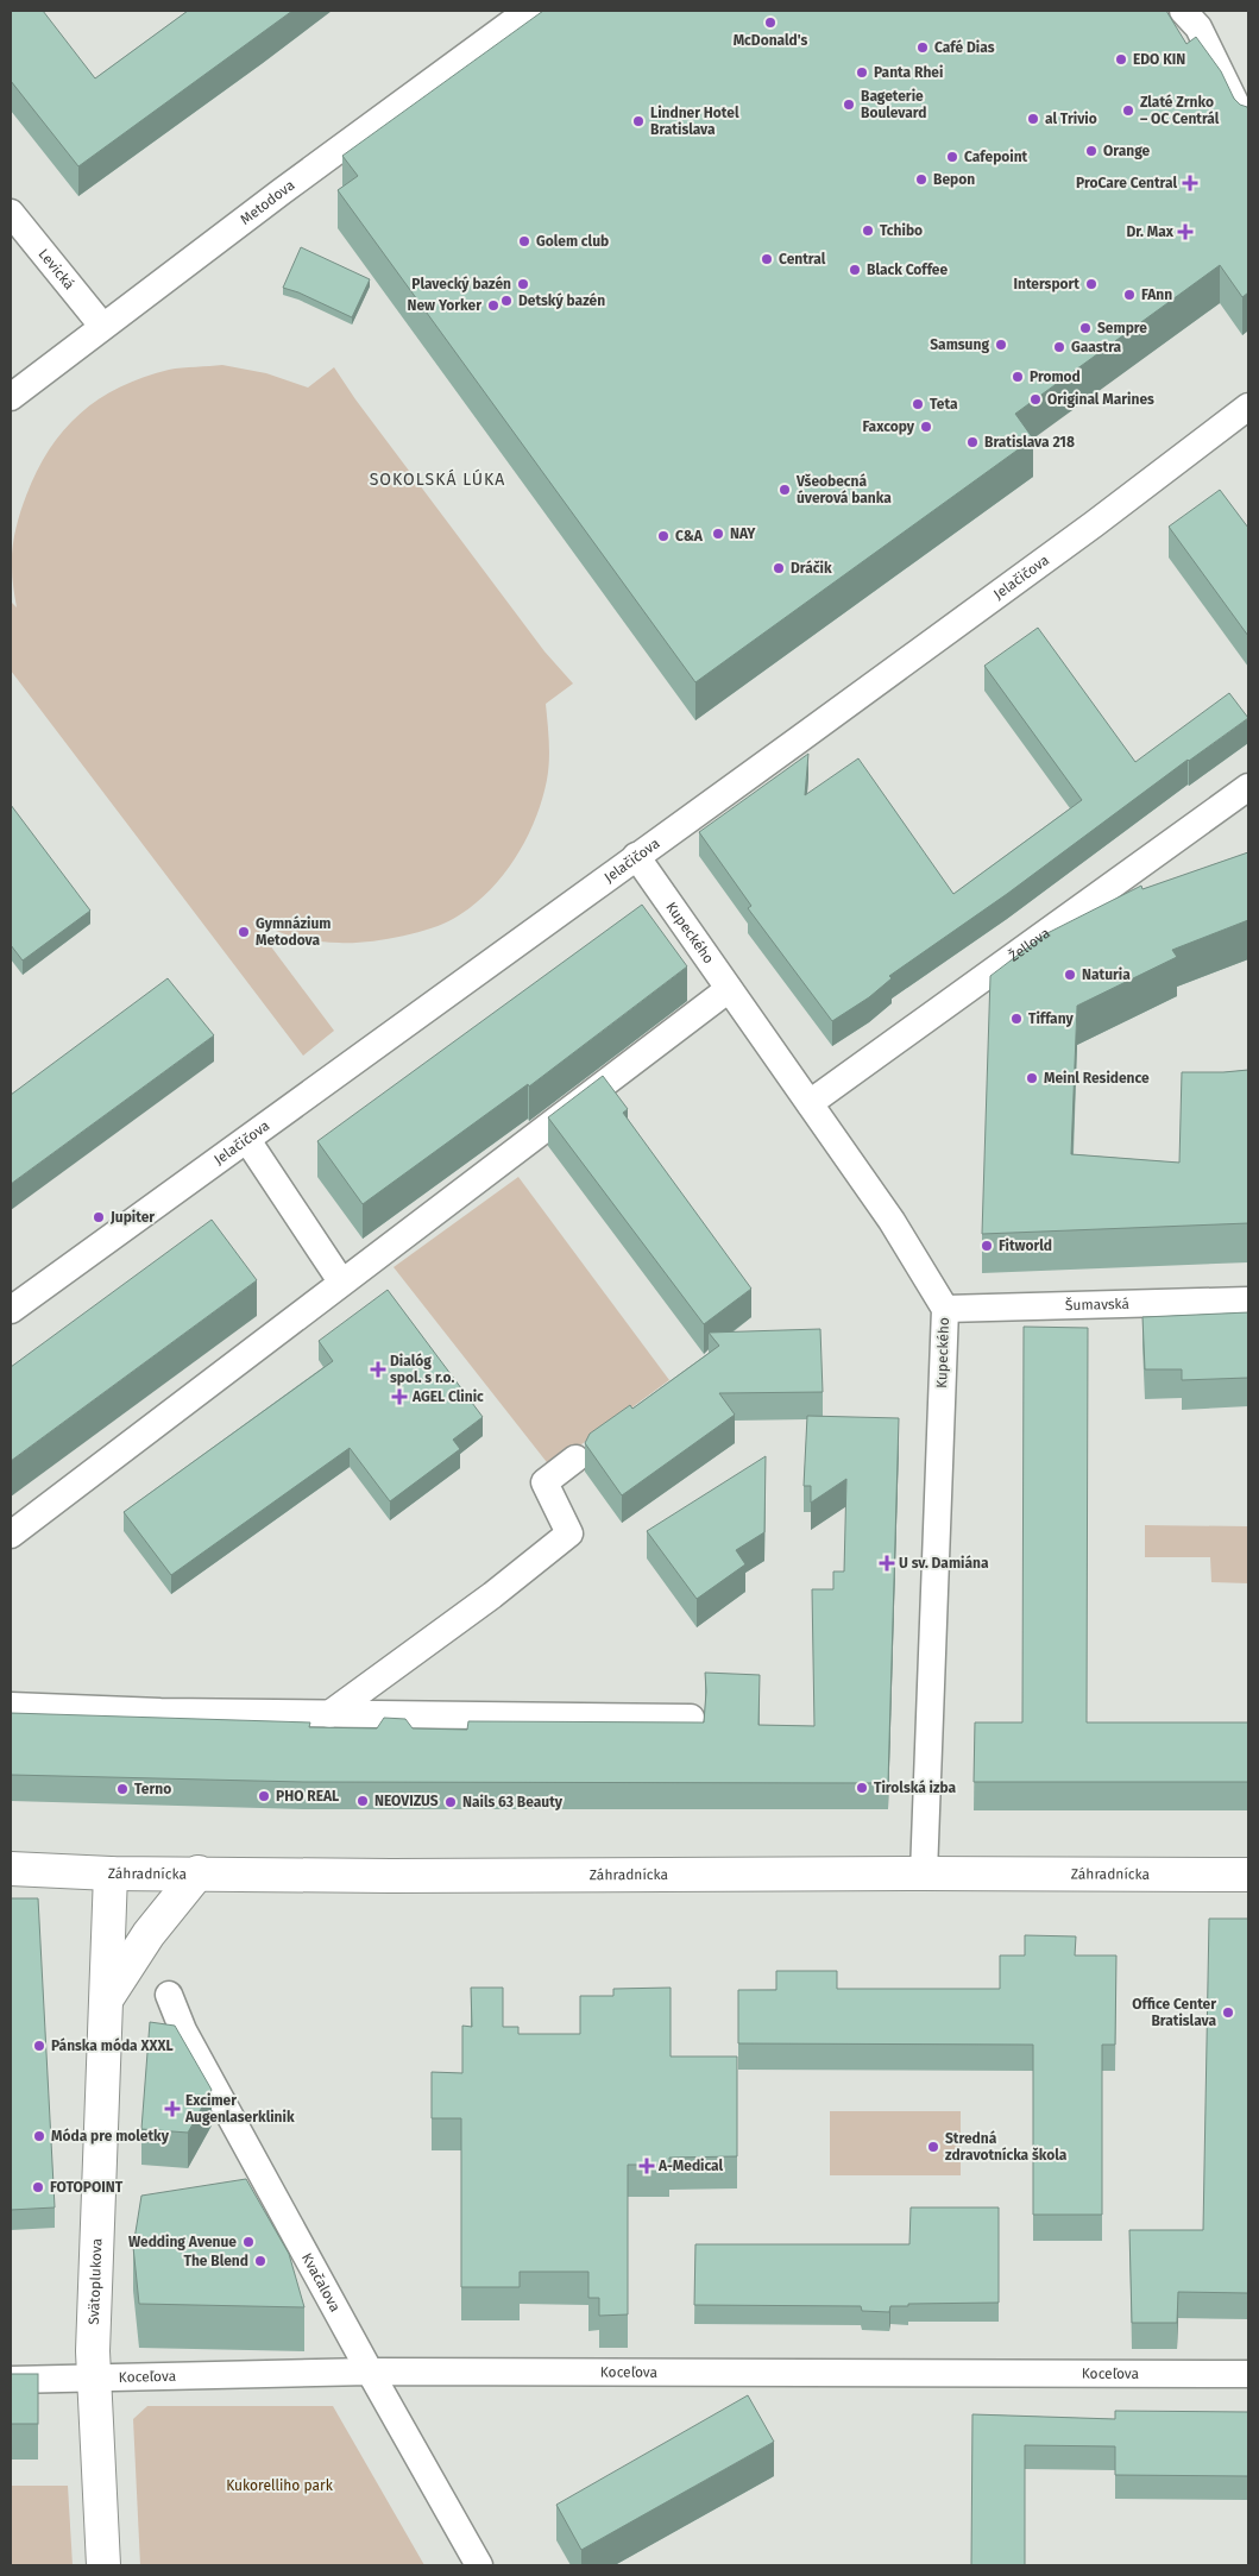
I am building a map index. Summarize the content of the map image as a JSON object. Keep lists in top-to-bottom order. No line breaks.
{"streets":{"street":["Metodova","Levická","Jelačičova","Kupeckého","Žellova","Šumavská","Záhradnícka","Svätoplukova","Kvačalova","Koceľova"]},"crossings":[["Metodova","Levická"],["Jelačičova","Kupeckého"],["Kupeckého","Žellova"],["Kupeckého","Šumavská"],["Kupeckého","Záhradnícka"],["Záhradnícka","Svätoplukova"],["Svätoplukova","Koceľova"],["Kvačalova","Koceľova"]],"districts":["SOKOLSKÁ LÚKA"],"parks":["Kukorelliho park"],"places":{"other":["McDonald's","Café Dias","EDO KIN","Panta Rhei","Bageterie Boulevard","Zlaté Zrnko – OC Centrál","al Trivio","Lindner Hotel Bratislava","Orange","Cafepoint","Bepon","Tchibo","Golem club","Central","Black Coffee","Plavecký bazén","Intersport","FAnn","Detský bazén","New Yorker","Sempre","Samsung","Gaastra","Promod","Original Marines","Teta","Faxcopy","Bratislava 218","Všeobecná úverová banka","NAY","C&A","Dráčik","Gymnázium Metodova","Naturia","Tiffany","Meinl Residence","Jupiter","Fitworld","Tirolská izba","Terno","PHO REAL","NEOVIZUS","Nails 63 Beauty","Office Center Bratislava","Pánska móda XXXL","Móda pre moletky","Stredná zdravotnícka škola","FOTOPOINT","Wedding Avenue","The Blend"],"health":["ProCare Central","Dr. Max","Dialóg spol. s r.o.","AGEL Clinic","U sv. Damiána","Excimer Augenlaserklinik","A-Medical"]}}
